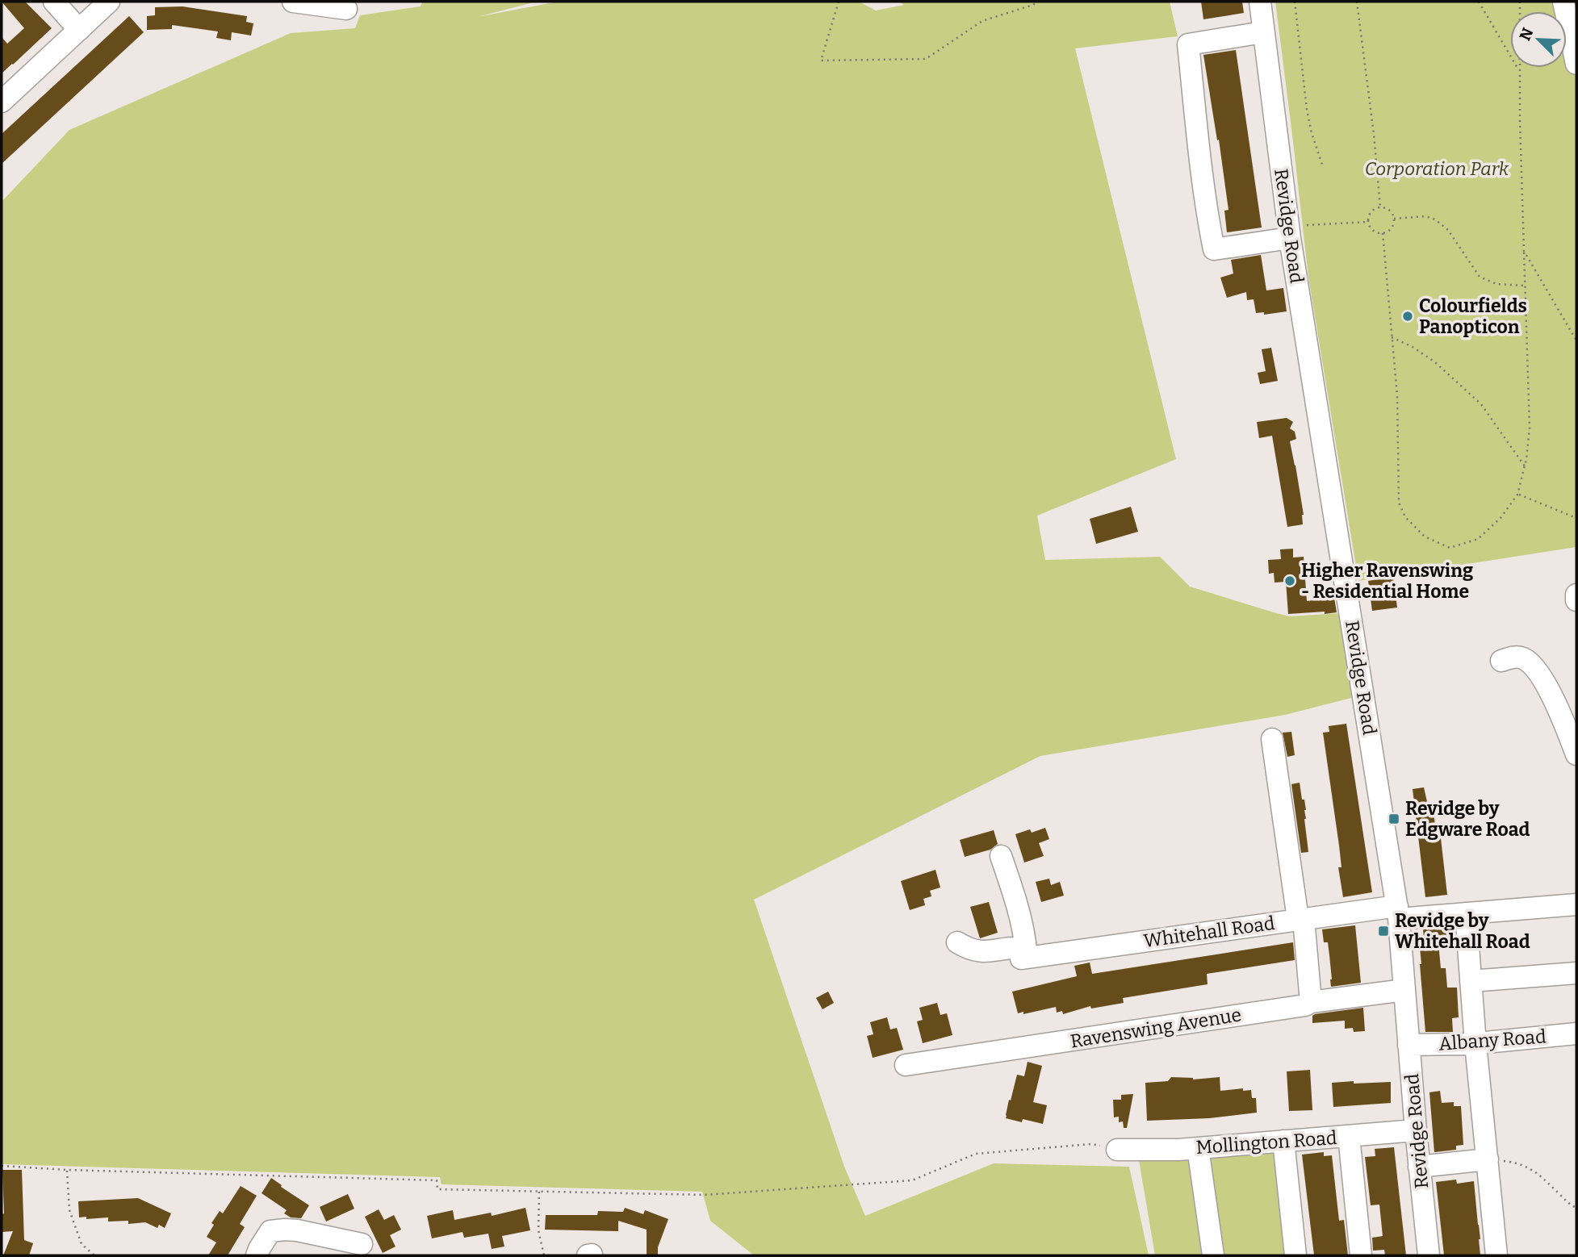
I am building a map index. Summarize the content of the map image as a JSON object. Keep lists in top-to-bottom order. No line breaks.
{"streets":{"street":["Revidge Road","Whitehall Road","Ravenswing Avenue","Albany Road","Mollington Road"]},"crossings":[["Revidge Road","Whitehall Road"],["Revidge Road","Ravenswing Avenue"],["Revidge Road","Albany Road"],["Revidge Road","Mollington Road"]],"parks":["Corporation Park"],"places":{"other":["Colourfields Panopticon","Higher Ravenswing - Residential Home"],"transit":["Revidge by Edgware Road","Revidge by Whitehall Road"]},"north":"top left"}
